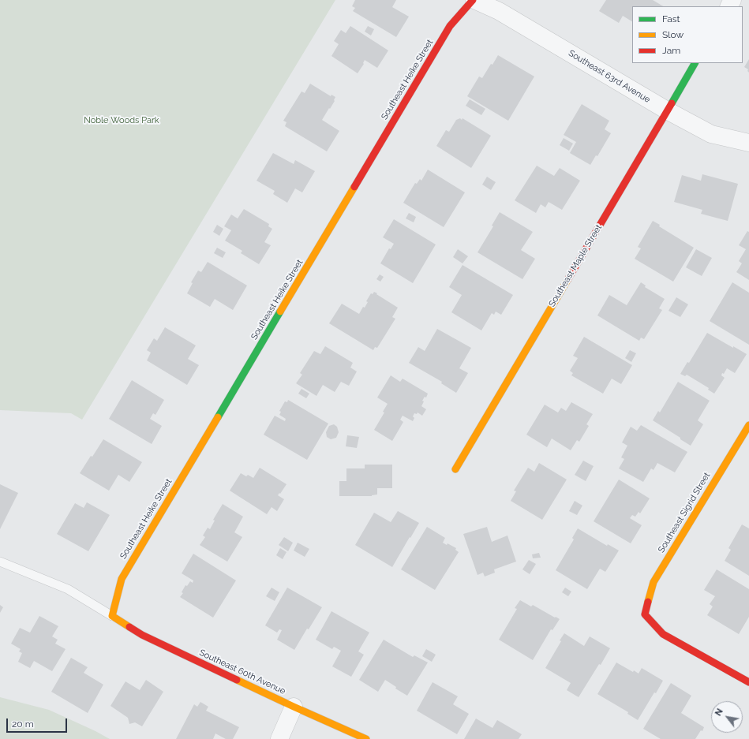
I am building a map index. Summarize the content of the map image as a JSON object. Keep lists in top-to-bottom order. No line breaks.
{"streets":{"street":["Southeast 63rd Avenue","Southeast Heike Street","Southeast Maple Street","Southeast Sigrid Street","Southeast 60th Avenue"]},"crossings":[["Southeast 63rd Avenue","Southeast Heike Street"],["Southeast 63rd Avenue","Southeast Maple Street"],["Southeast Heike Street","Southeast 60th Avenue"]],"parks":["Noble Woods Park"],"legend":["Fast","Slow","Jam"],"scale_bar":"20 m","north":"top left"}
